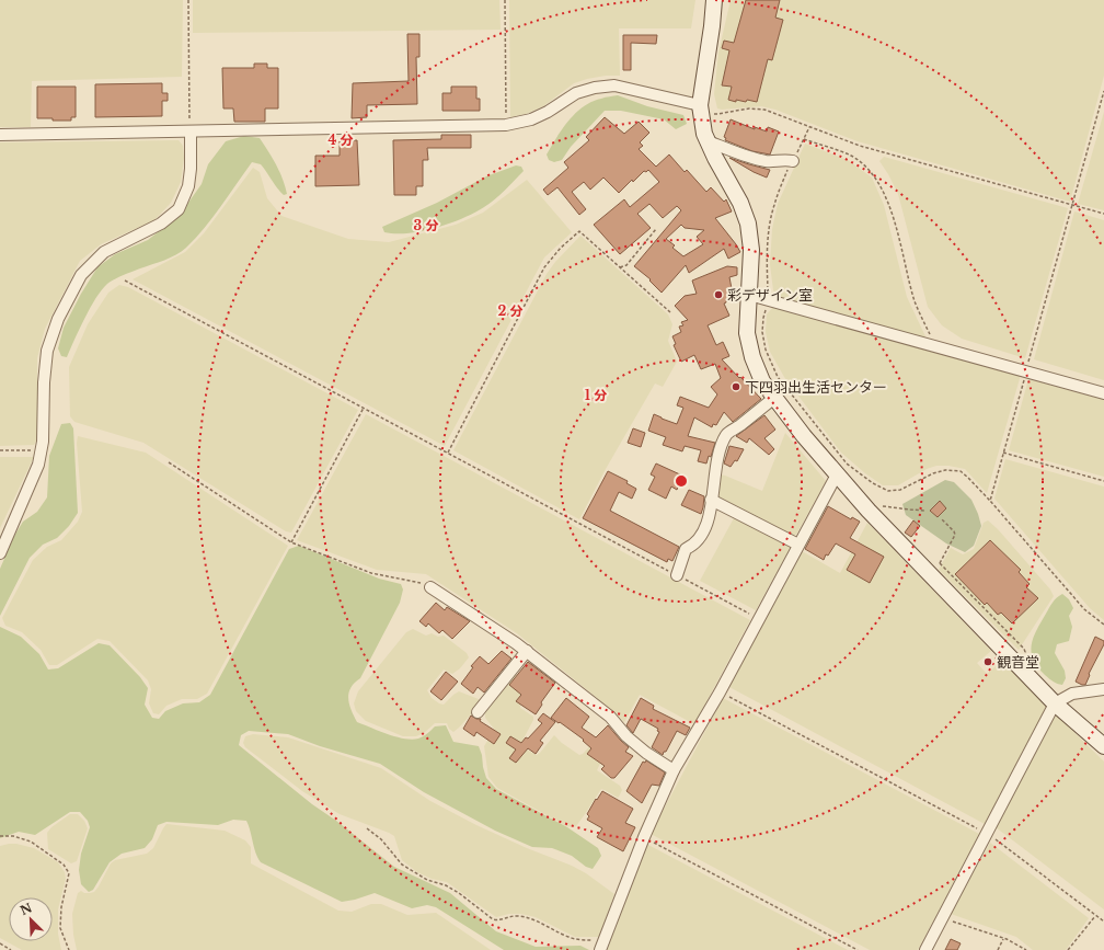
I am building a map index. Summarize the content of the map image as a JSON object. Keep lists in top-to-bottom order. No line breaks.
{"places":["彩デザイン室","下四羽出生活センター","観音堂"],"north":"top left","rings":["4 分","3 分","2 分","1 分"]}
